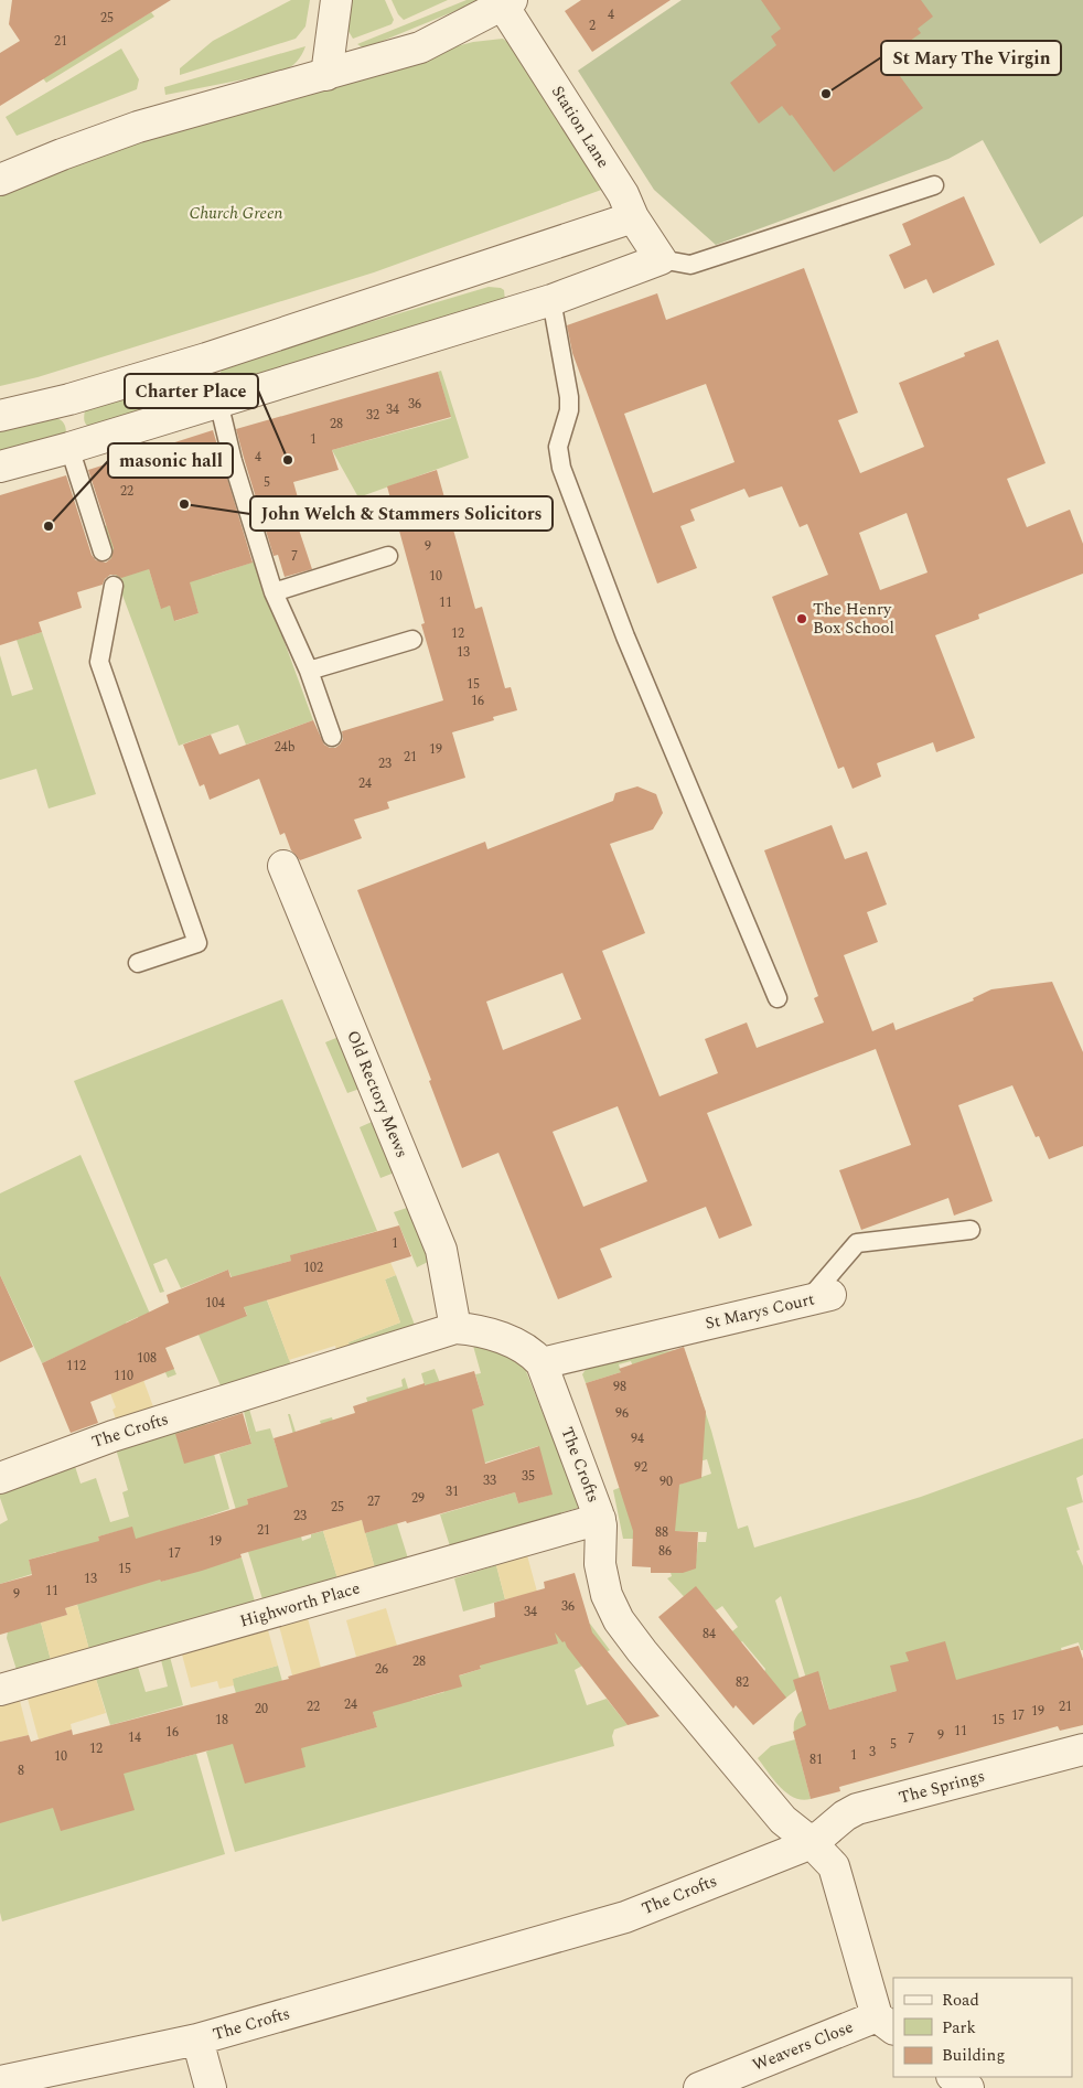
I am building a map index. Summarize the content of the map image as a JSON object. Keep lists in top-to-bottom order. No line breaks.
{"streets":{"street":["Station Lane","Old Rectory Mews","St Marys Court","The Crofts","Highworth Place","The Springs","Weavers Close"]},"crossings":[["Old Rectory Mews","The Crofts"],["St Marys Court","The Crofts"],["The Crofts","Highworth Place"],["The Crofts","The Springs"],["The Crofts","Weavers Close"],["The Springs","Weavers Close"]],"parks":["Church Green"],"places":["St Mary The Virgin","Charter Place","John Welch & Stammers Solicitors","masonic hall","The Henry Box School"],"house_numbers":["4","25","2","21","36","34","32","28","1","4","5","22","9","7","10","11","12","13","15","16","24b","19","21","23","24","1","102","104","108","112","110","98","96","94","92","35","33","90","31","29","27","25","23","21","88","19","86","17","15","13","11","9","36","34","84","28","26","82","24","22","21","20","19","17","18","15","11","16","9","14","7","5","12","3","1","10","81","8"],"legend":["Road","Park","Building"]}
